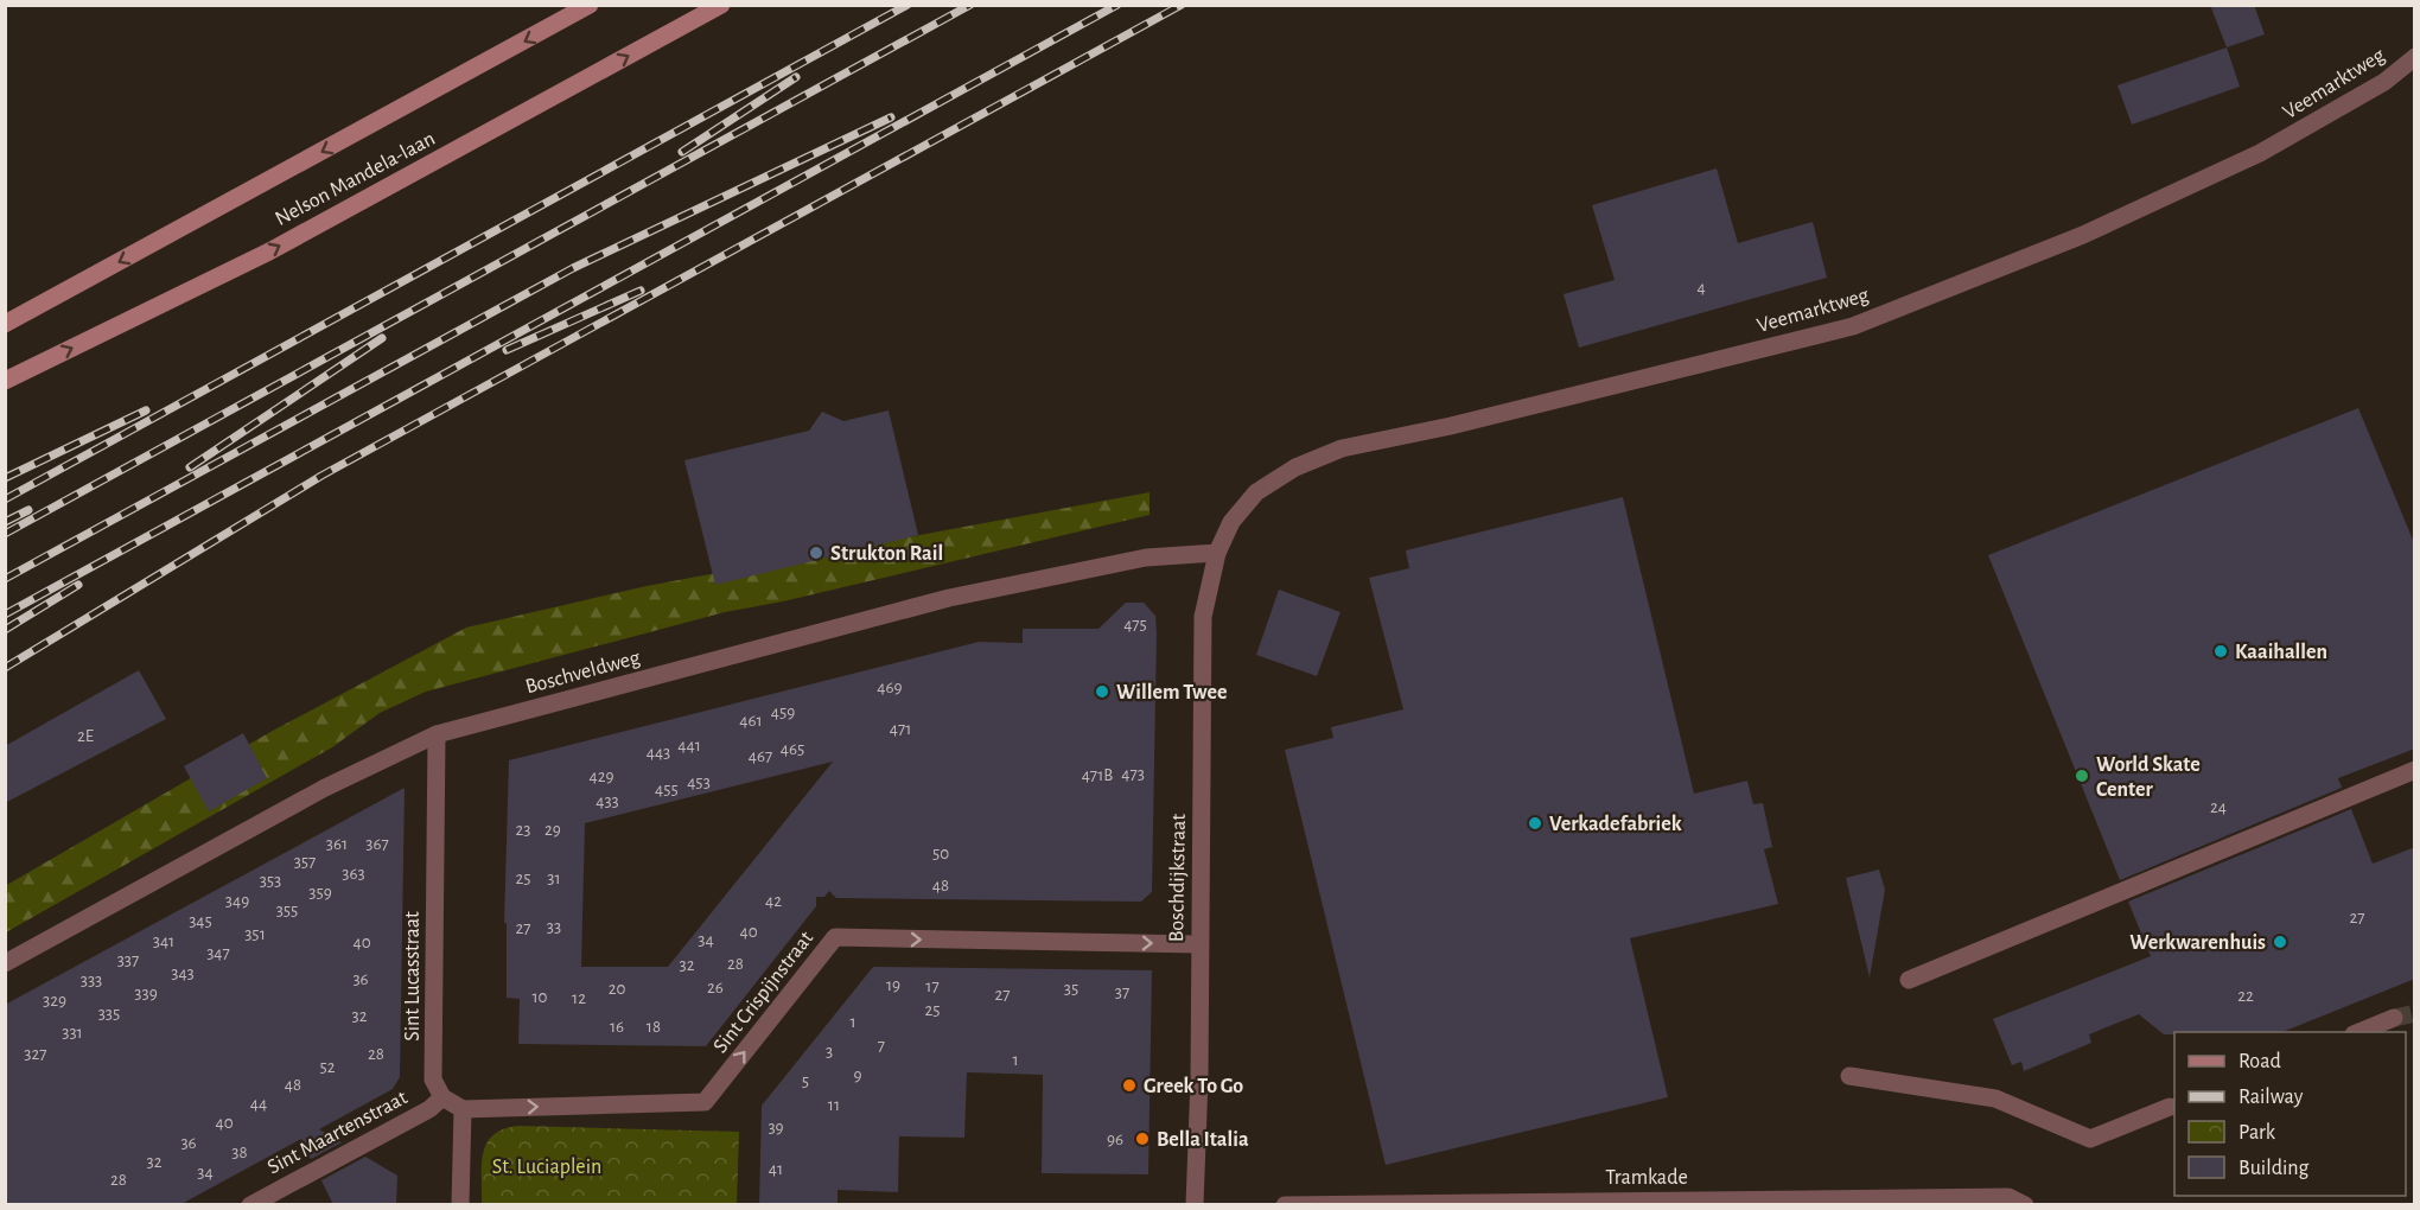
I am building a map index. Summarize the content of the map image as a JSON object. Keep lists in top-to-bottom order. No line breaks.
{"streets":{"main road":["Nelson Mandela-laan"],"street":["Veemarktweg","Boschveldweg","Boschdijkstraat","Sint Lucasstraat","Sint Crispijnstraat","Sint Maartenstraat","Tramkade"]},"crossings":[["Veemarktweg","Boschveldweg"],["Veemarktweg","Boschdijkstraat"],["Boschveldweg","Boschdijkstraat"],["Boschveldweg","Sint Lucasstraat"],["Boschdijkstraat","Sint Crispijnstraat"],["Sint Lucasstraat","Sint Maartenstraat"]],"one_way":["Sint Crispijnstraat"],"parks":["St. Luciaplein"],"places":["Strukton Rail","Kaaihallen","Willem Twee","World Skate Center","Verkadefabriek","Werkwarenhuis","Greek To Go","Bella Italia"],"house_numbers":["4","475","469","459","461","471","2E","441","465","443","467","473","471B","429","453","455","433","24","23","29","361","367","50","357","363","25","31","353","48","359","349","42","355","27","345","33","27","40","351","34","341","40","347","337","28","32","343","36","333","19","17","26","20","35","37","339","27","22","10","12","329","25","335","32","1","16","18","331","7","3","327","28","1","52","9","5","48","44","11","40","39","96","36","38","32","41","34","28"],"legend":["Road","Railway","Park","Building"]}
